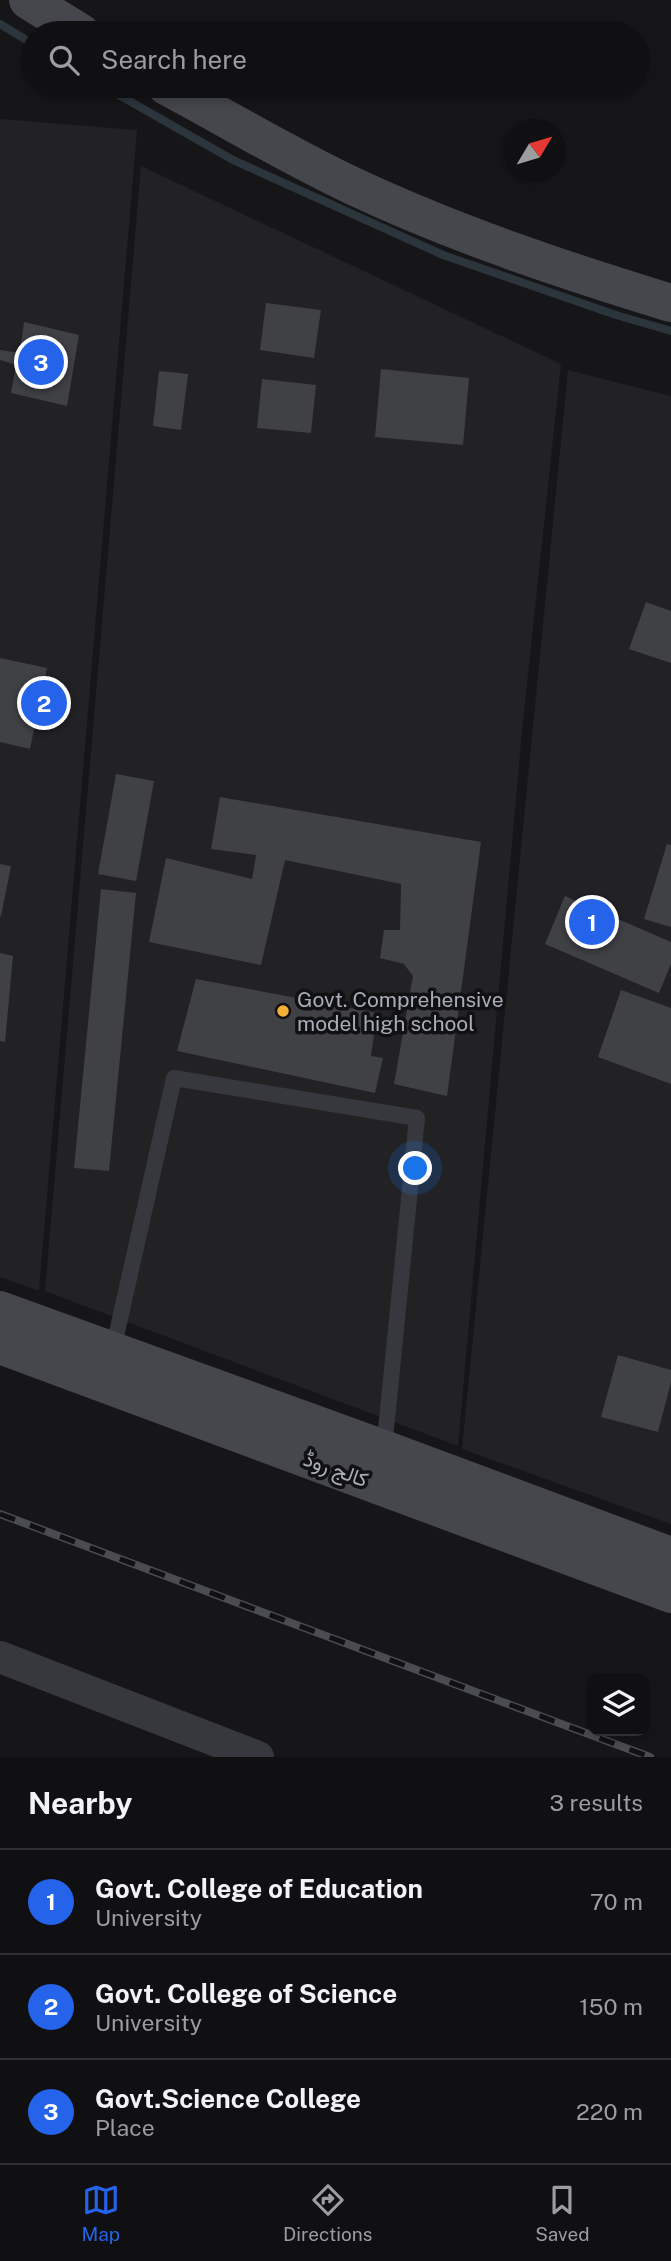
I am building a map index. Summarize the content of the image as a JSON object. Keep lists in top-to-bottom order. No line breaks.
{"streets":{"main road":["کالج روڈ"]},"places":["Govt. Comprehensive model high school"],"north":"top right","page":{"search":"Search here","pins":["3","2","1"],"heading":["Nearby","3 results"],"list":[{"mark":"1","name":"Govt. College of Education","note":"University","value":"70 m"},{"mark":"2","name":"Govt. College of Science","note":"University","value":"150 m"},{"mark":"3","name":"Govt.Science College","note":"Place","value":"220 m"}],"nav":["Map","Directions","Saved"]}}
